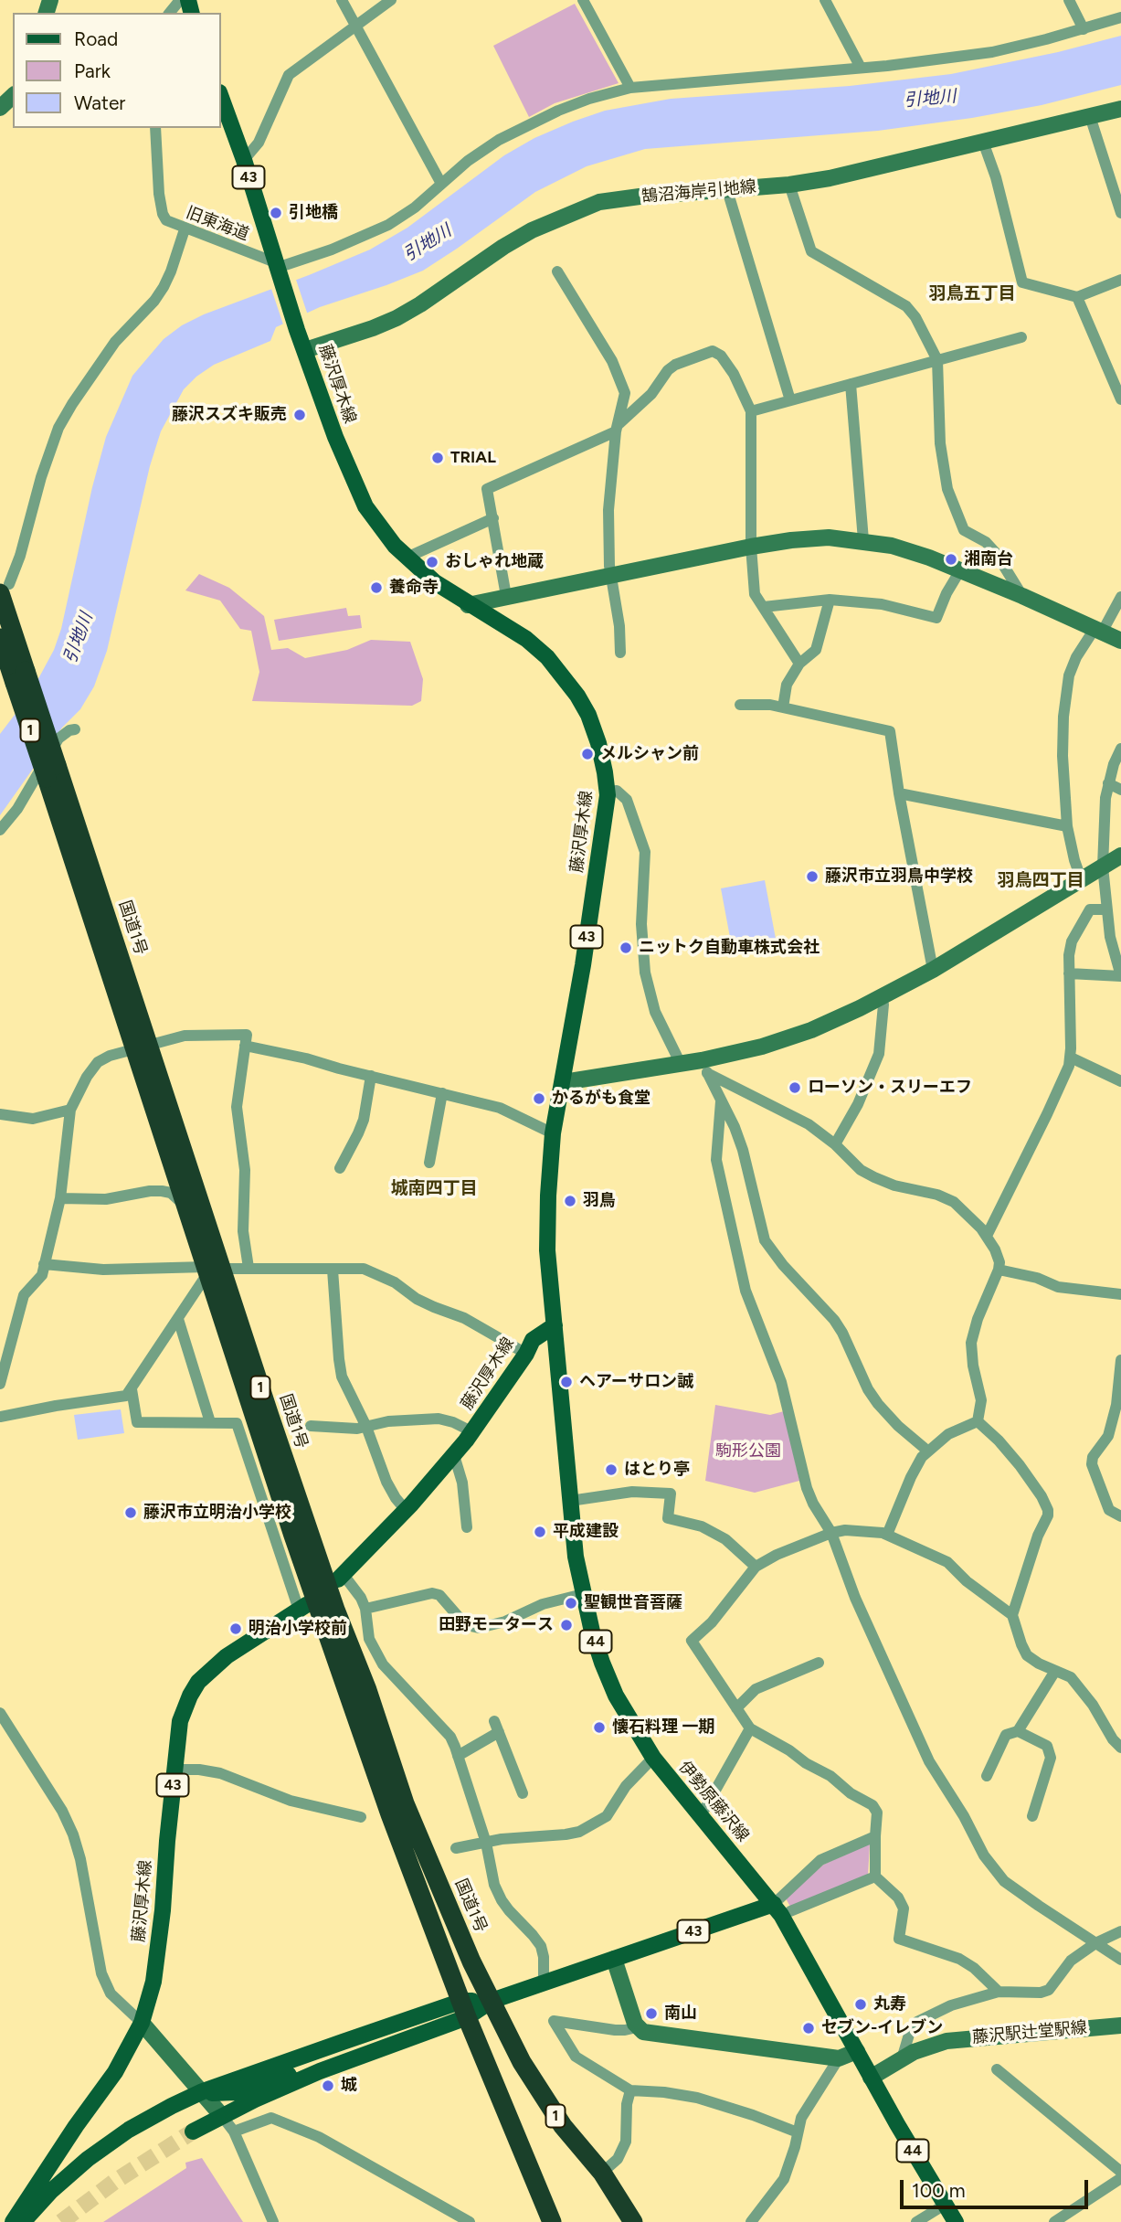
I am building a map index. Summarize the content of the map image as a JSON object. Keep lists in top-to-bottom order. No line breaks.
{"streets":{"highway":["1","国道1号"],"main road":["43","藤沢厚木線","44","伊勢原藤沢線"],"street":["鵠沼海岸引地線","旧東海道","藤沢駅辻堂駅線"]},"crossings":[["43","国道1号"],["43","伊勢原藤沢線"],["鵠沼海岸引地線","藤沢厚木線"],["旧東海道","藤沢厚木線"],["藤沢厚木線","伊勢原藤沢線"],["伊勢原藤沢線","藤沢駅辻堂駅線"]],"districts":["羽鳥五丁目","羽鳥四丁目","城南四丁目"],"water":["引地川"],"parks":["駒形公園"],"places":["引地橋","藤沢スズキ販売","TRIAL","湘南台","おしゃれ地蔵","養命寺","メルシャン前","藤沢市立羽鳥中学校","ニットク自動車株式会社","ローソン・スリーエフ","かるがも食堂","羽鳥","ヘアーサロン誠","はとり亭","藤沢市立明治小学校","平成建設","聖観世音菩薩","田野モータース","明治小学校前","懐石料理 一期","丸寿","南山","セブン-イレブン","城"],"legend":["Road","Park","Water"],"scale_bar":"100 m"}
